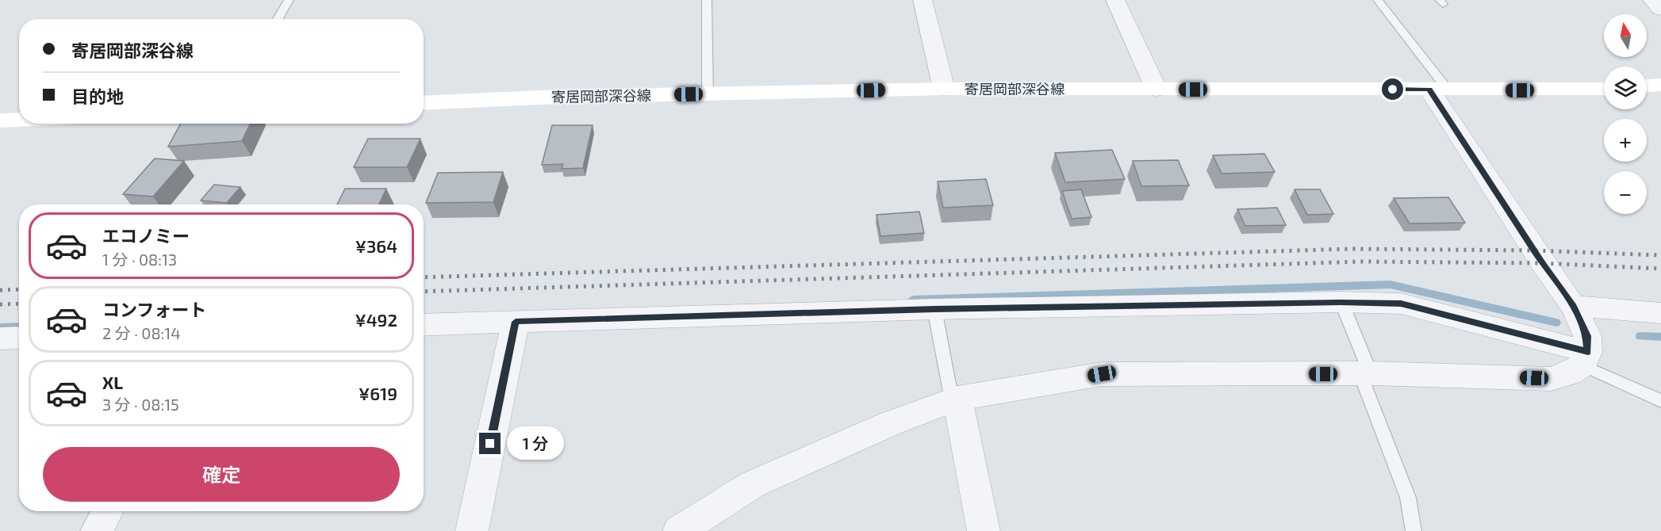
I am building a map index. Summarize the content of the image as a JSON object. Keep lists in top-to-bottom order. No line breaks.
{"streets":{"main road":["寄居岡部深谷線"]},"north":"top","page":{"map_buttons":["+","−"],"banner":["寄居岡部深谷線","目的地"],"list":[{"name":"エコノミー","note":"1 分 · 08:13","value":"¥364"},{"name":"コンフォート","note":"2 分 · 08:14","value":"¥492"},{"name":"XL","note":"3 分 · 08:15","value":"¥619"}],"bubble":"1 分","buttons":"確定"}}
